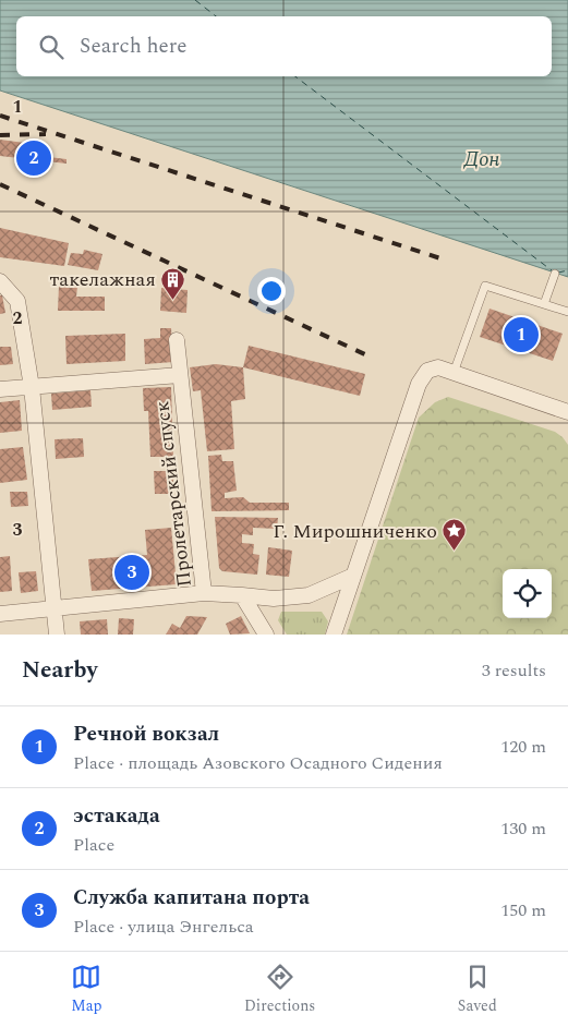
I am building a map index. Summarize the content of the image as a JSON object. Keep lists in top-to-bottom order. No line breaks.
{"streets":{"street":["Пролетарский спуск"]},"water":["Дон"],"places":{"building":["такелажная"],"place":["Г. Мирошниченко"]},"page":{"search":"Search here","pins":["2","1","3"],"heading":["Nearby","3 results"],"list":[{"mark":"1","name":"Речной вокзал","note":"Place · площадь Азовского Осадного Сидения","value":"120 m"},{"mark":"2","name":"эстакада","note":"Place","value":"130 m"},{"mark":"3","name":"Служба капитана порта","note":"Place · улица Энгельса","value":"150 m"}],"nav":["Map","Directions","Saved"]},"grid":{"rows":["1","2","3"]}}
